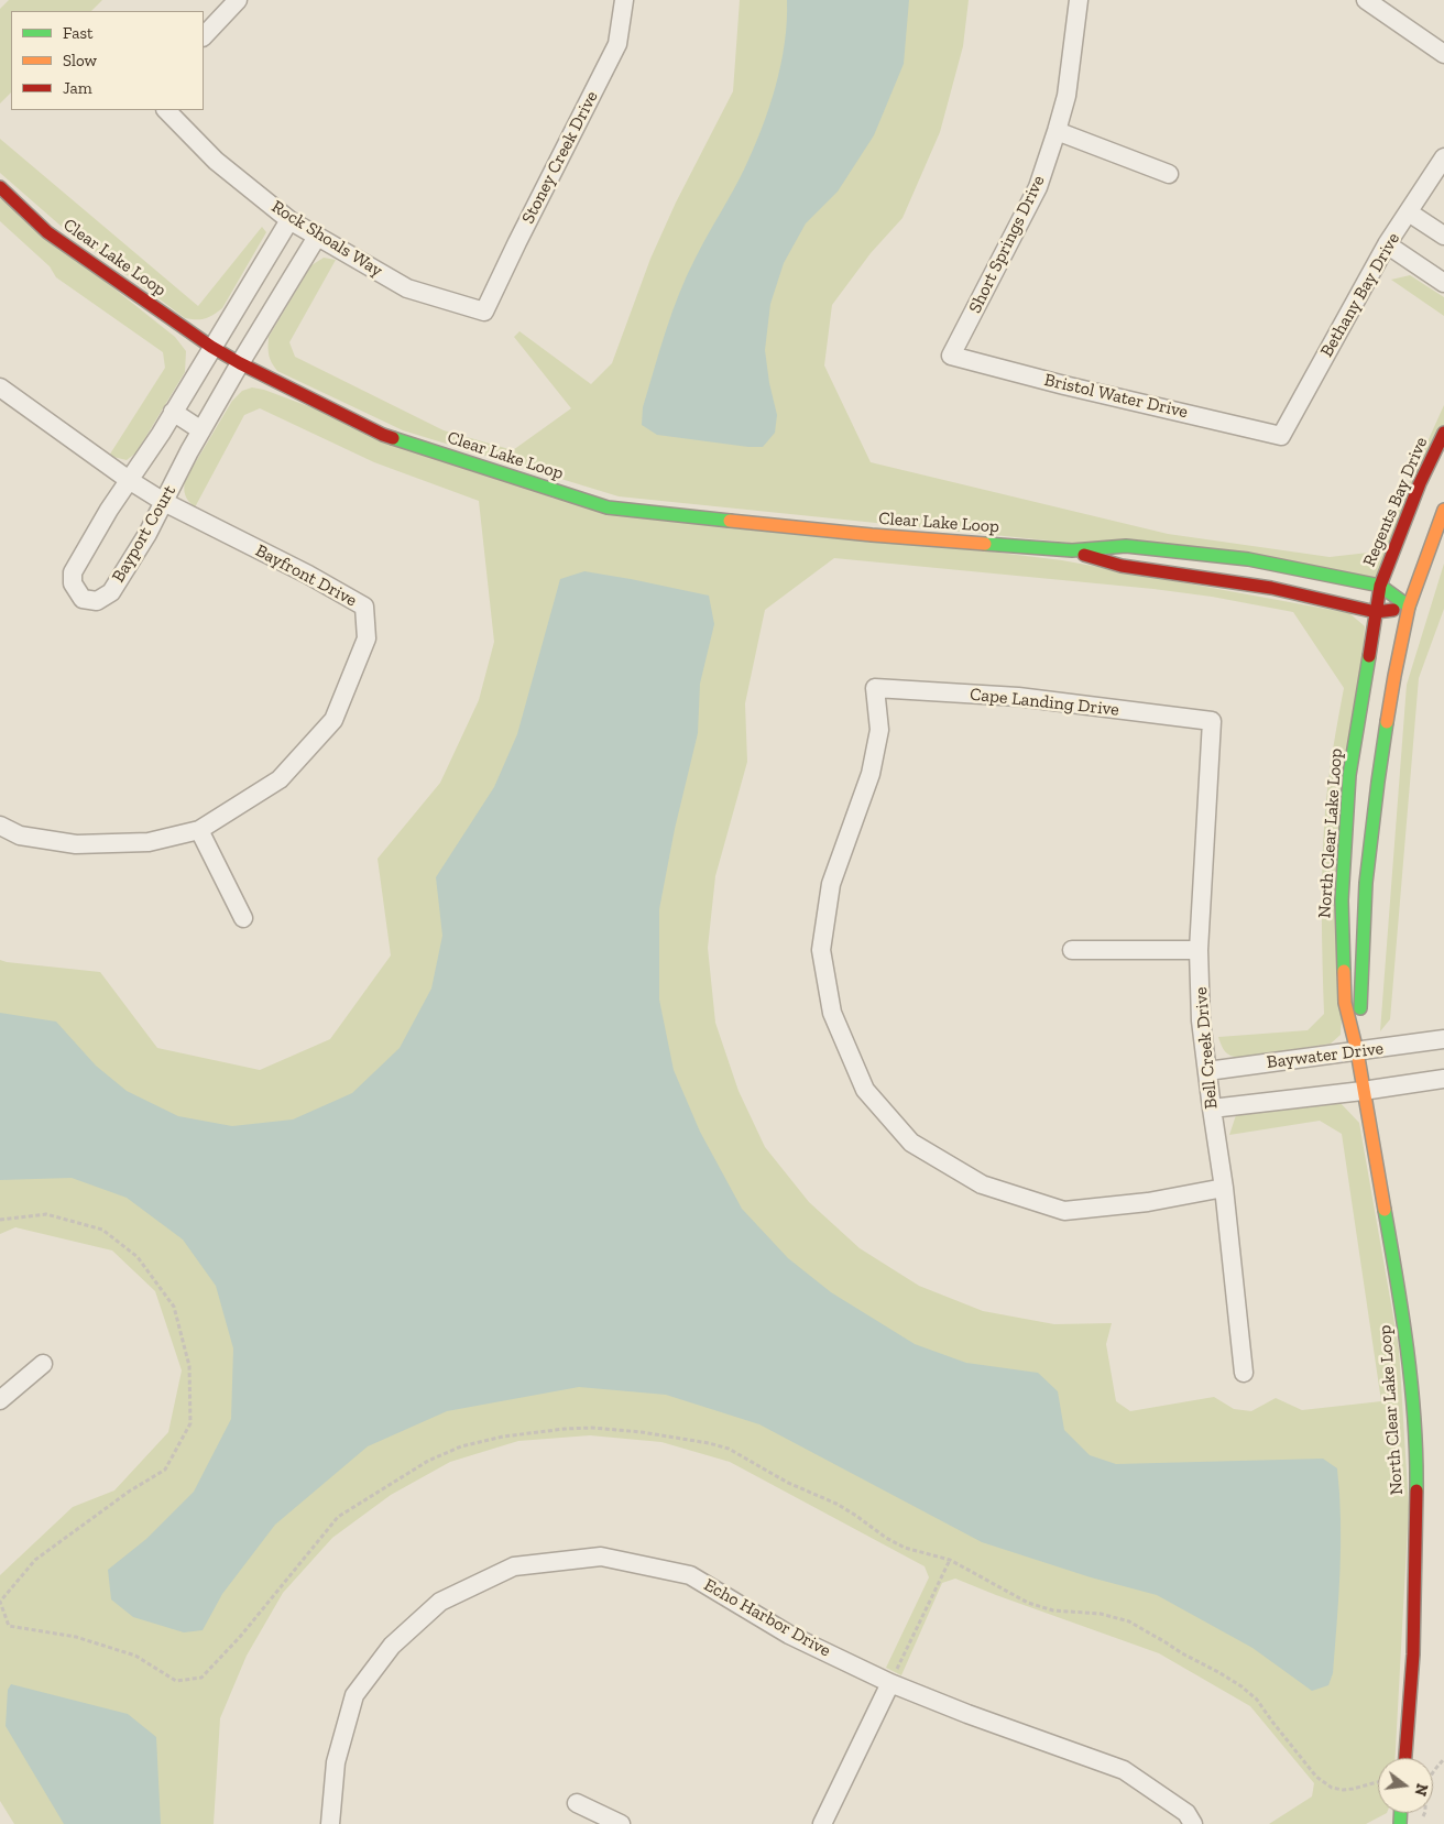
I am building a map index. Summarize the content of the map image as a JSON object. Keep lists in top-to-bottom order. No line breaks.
{"streets":{"street":["Stoney Creek Drive","Rock Shoals Way","Short Springs Drive","Clear Lake Loop","Bethany Bay Drive","Bristol Water Drive","Regents Bay Drive","Bayport Court","Bayfront Drive","Cape Landing Drive","North Clear Lake Loop","Bell Creek Drive","Baywater Drive","Echo Harbor Drive"]},"crossings":[["Stoney Creek Drive","Rock Shoals Way"],["Rock Shoals Way","Bayport Court"],["Short Springs Drive","Bristol Water Drive"],["Clear Lake Loop","Regents Bay Drive"],["Clear Lake Loop","Bayport Court"],["Clear Lake Loop","North Clear Lake Loop"],["Bethany Bay Drive","Bristol Water Drive"],["Regents Bay Drive","North Clear Lake Loop"],["Bayport Court","Bayfront Drive"],["Cape Landing Drive","Bell Creek Drive"],["North Clear Lake Loop","Baywater Drive"],["Bell Creek Drive","Baywater Drive"]],"legend":["Fast","Slow","Jam"],"north":"right"}
